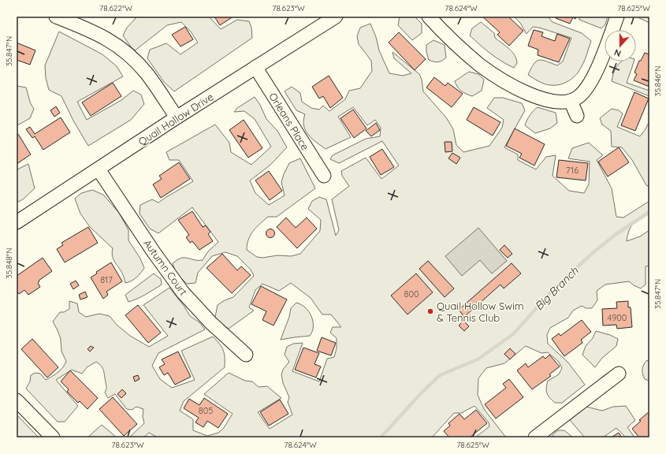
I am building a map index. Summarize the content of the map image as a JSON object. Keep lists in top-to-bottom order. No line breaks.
{"streets":{"street":["Quail Hollow Drive","Orleans Place","Autumn Court"]},"crossings":[["Quail Hollow Drive","Orleans Place"],["Quail Hollow Drive","Autumn Court"]],"water":["Big Branch"],"places":["Quail Hollow Swim & Tennis Club"],"house_numbers":["716","817","800","4900","805"],"north":"bottom","coordinates":["78.622°W","78.623°W","78.624°W","78.625°W","35.847°N","35.846°N","35.848°N"]}
